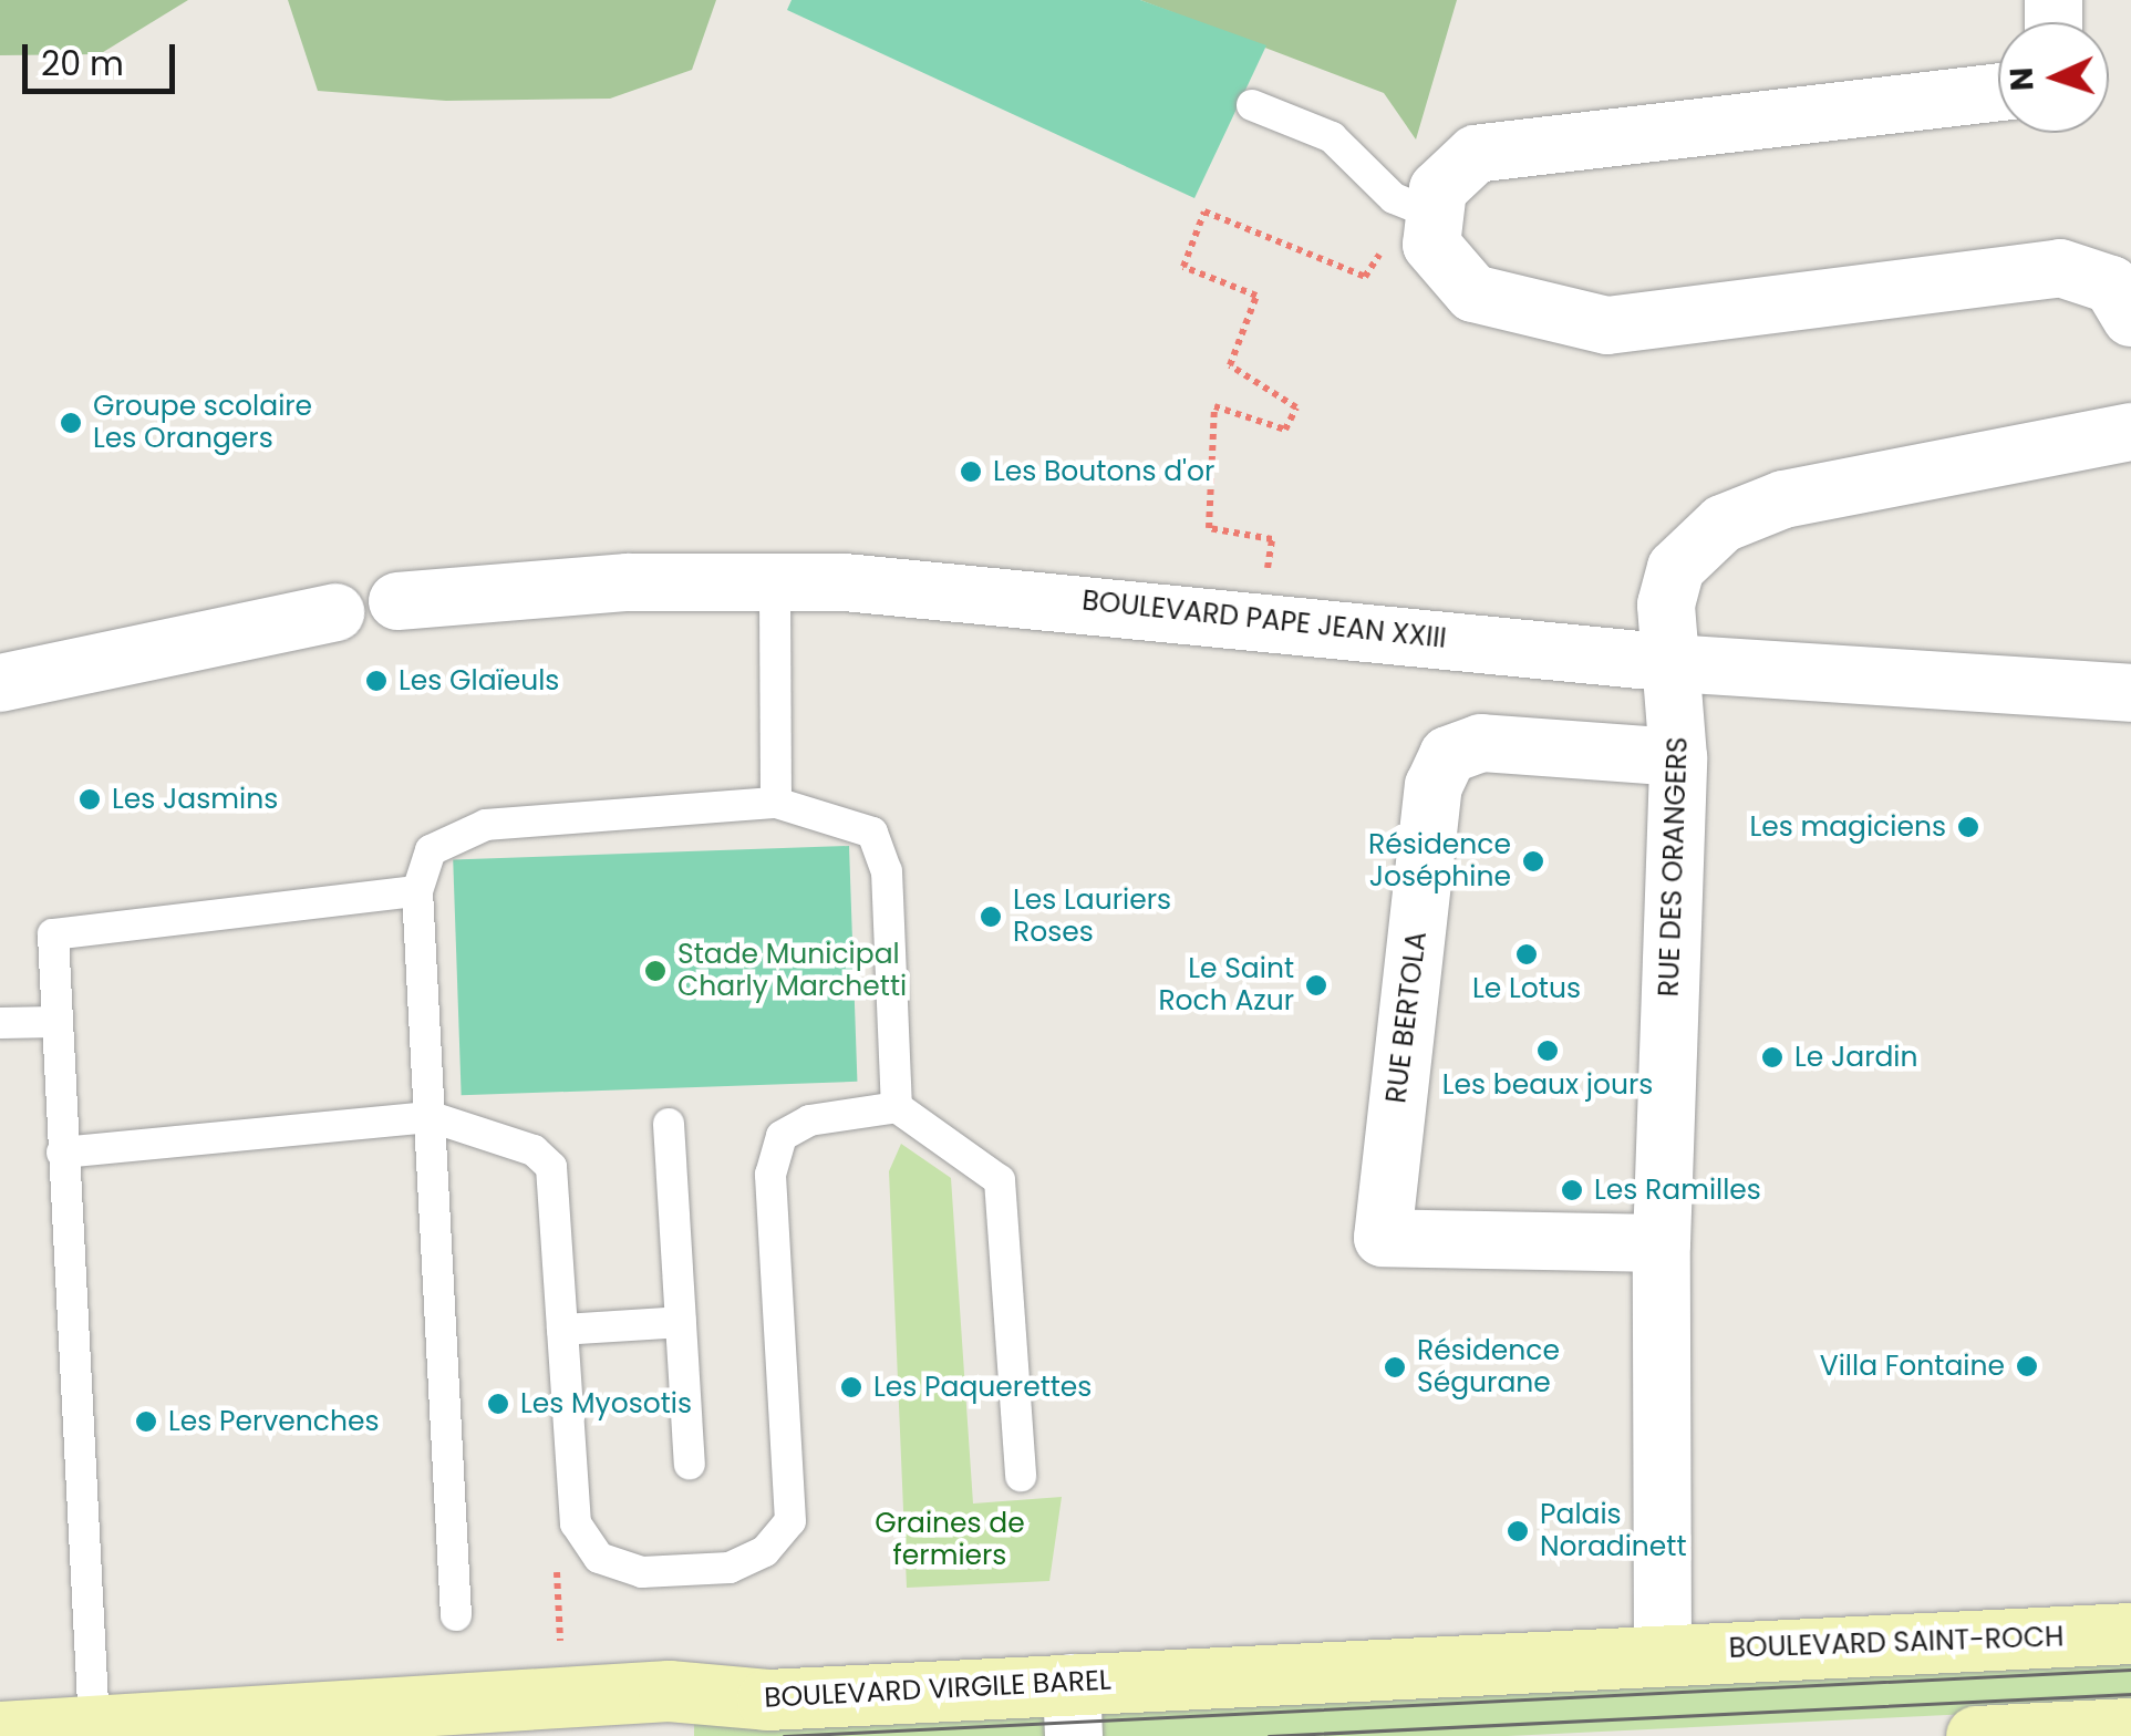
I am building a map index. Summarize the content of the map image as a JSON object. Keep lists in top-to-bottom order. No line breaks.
{"streets":{"main road":["BOULEVARD SAINT-ROCH","BOULEVARD VIRGILE BAREL"],"street":["BOULEVARD PAPE JEAN XXIII","RUE DES ORANGERS","RUE BERTOLA"]},"crossings":[["BOULEVARD PAPE JEAN XXIII","RUE DES ORANGERS"],["RUE DES ORANGERS","RUE BERTOLA"],["RUE DES ORANGERS","BOULEVARD SAINT-ROCH"],["RUE DES ORANGERS","BOULEVARD VIRGILE BAREL"],["BOULEVARD SAINT-ROCH","BOULEVARD VIRGILE BAREL"]],"parks":["Graines de fermiers"],"places":["Groupe scolaire Les Orangers","Les Boutons d'or","Les Glaïeuls","Les Jasmins","Les magiciens","Résidence Joséphine","Les Lauriers Roses","Le Lotus","Stade Municipal Charly Marchetti","Le Saint Roch Azur","Les beaux jours","Le Jardin","Les Ramilles","Villa Fontaine","Résidence Ségurane","Les Paquerettes","Les Myosotis","Les Pervenches","Palais Noradinett"],"scale_bar":"20 m","north":"left"}
